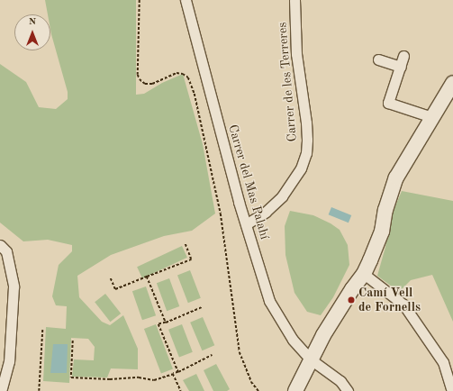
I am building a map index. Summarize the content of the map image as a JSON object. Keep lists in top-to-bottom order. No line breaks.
{"streets":{"street":["Carrer de les Terreres","Carrer del Mas Palahí"]},"crossings":[["Carrer de les Terreres","Carrer del Mas Palahí"]],"places":["Camí Vell de Fornells"],"north":"top"}
